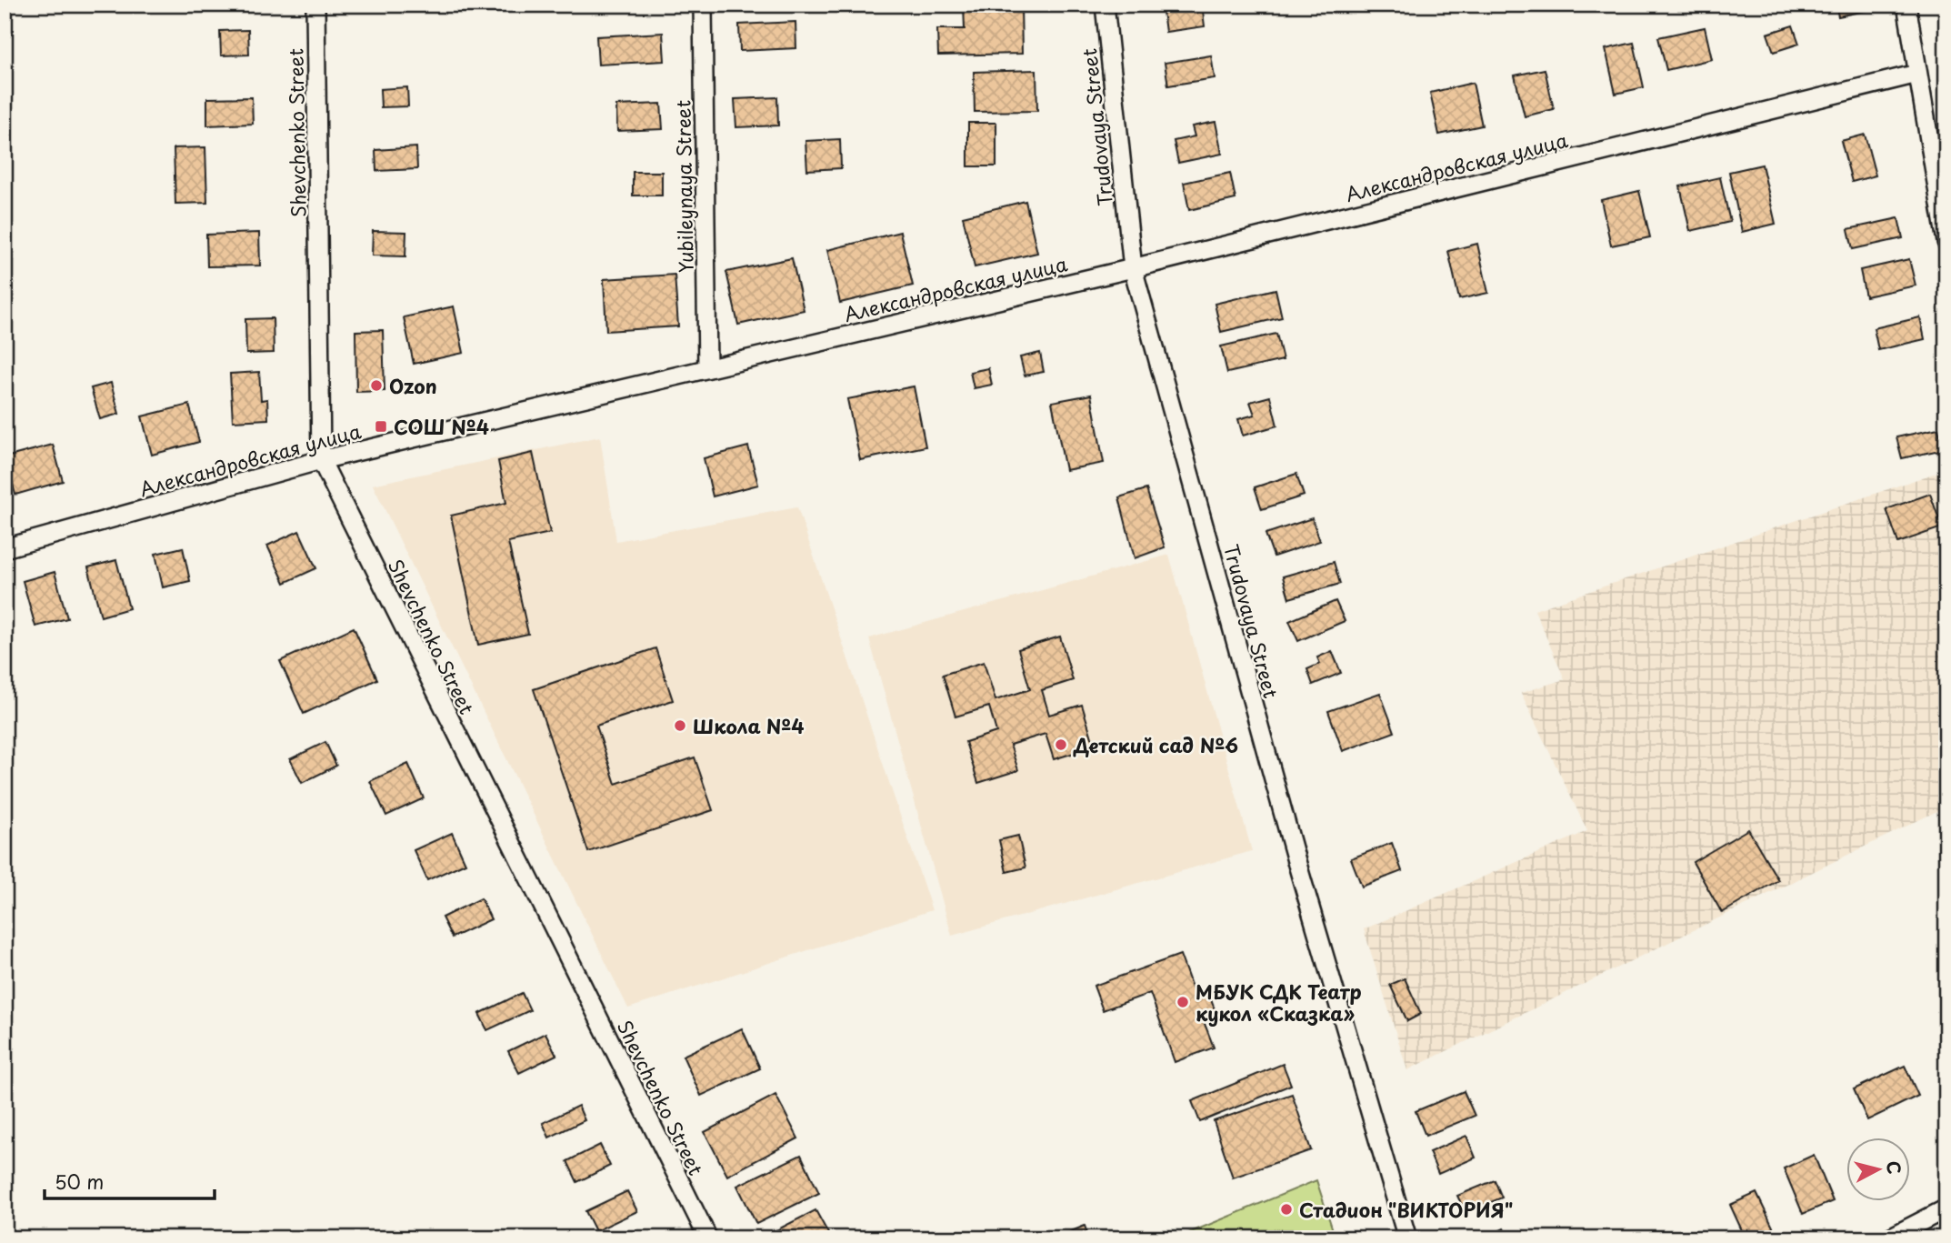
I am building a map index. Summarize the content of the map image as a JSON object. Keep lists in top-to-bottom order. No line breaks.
{"streets":{"street":["Trudovaya Street","Shevchenko Street","Александровская улица","Yubileynaya Street"]},"crossings":[["Trudovaya Street","Александровская улица"],["Shevchenko Street","Александровская улица"],["Александровская улица","Yubileynaya Street"]],"places":{"other":["Ozon","Школа №4","Детский сад №6","МБУК СДК Театр кукол «Сказка»","Стадион \"ВИКТОРИЯ\""],"transit":["СОШ №4"]},"scale_bar":"50 m","north":"right"}
